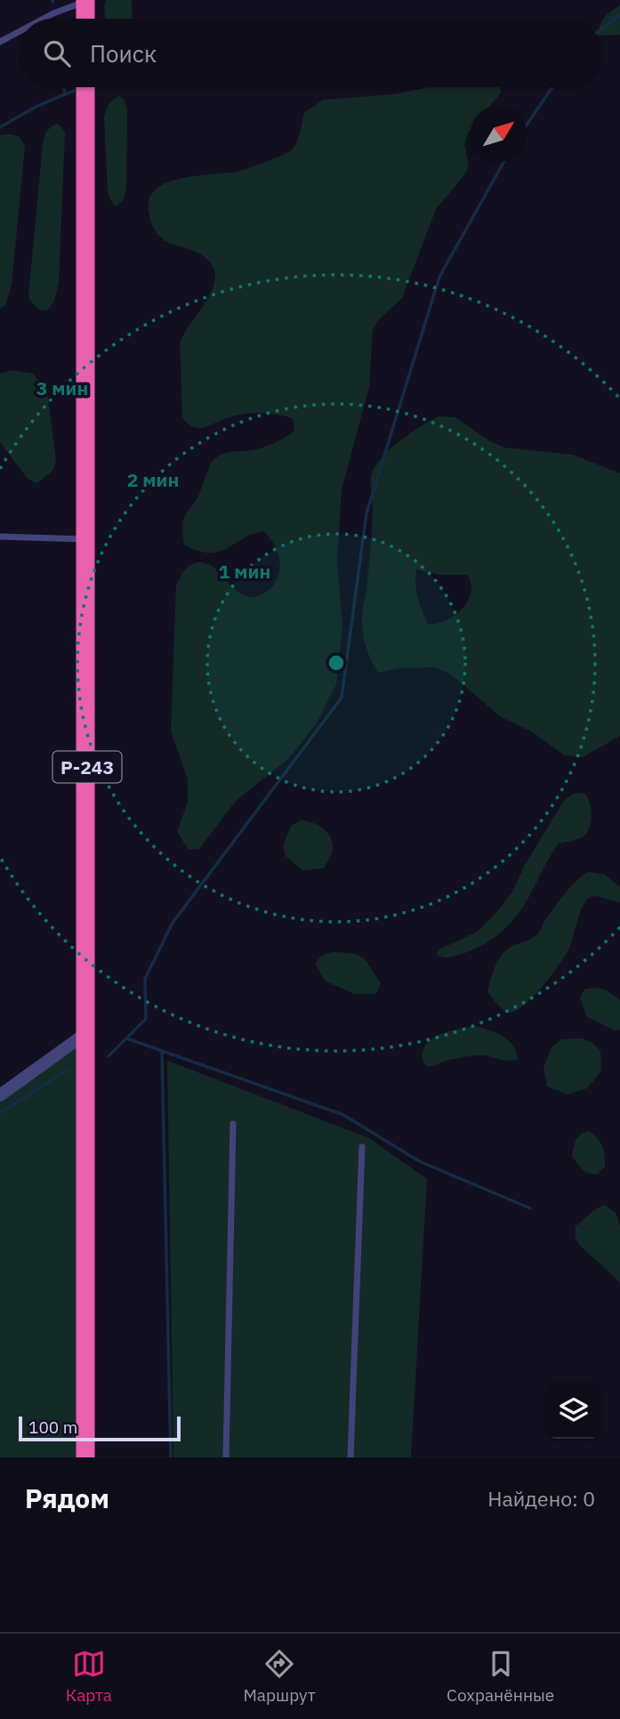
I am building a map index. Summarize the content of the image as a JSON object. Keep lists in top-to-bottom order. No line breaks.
{"streets":{"highway":["Р-243"]},"scale_bar":"100 m","north":"top right","page":{"search":"Поиск","scale":"100 m","heading":["Рядом","Найдено: 0"],"nav":["Карта","Маршрут","Сохранённые"]},"rings":["3 мин","2 мин","1 мин"]}
